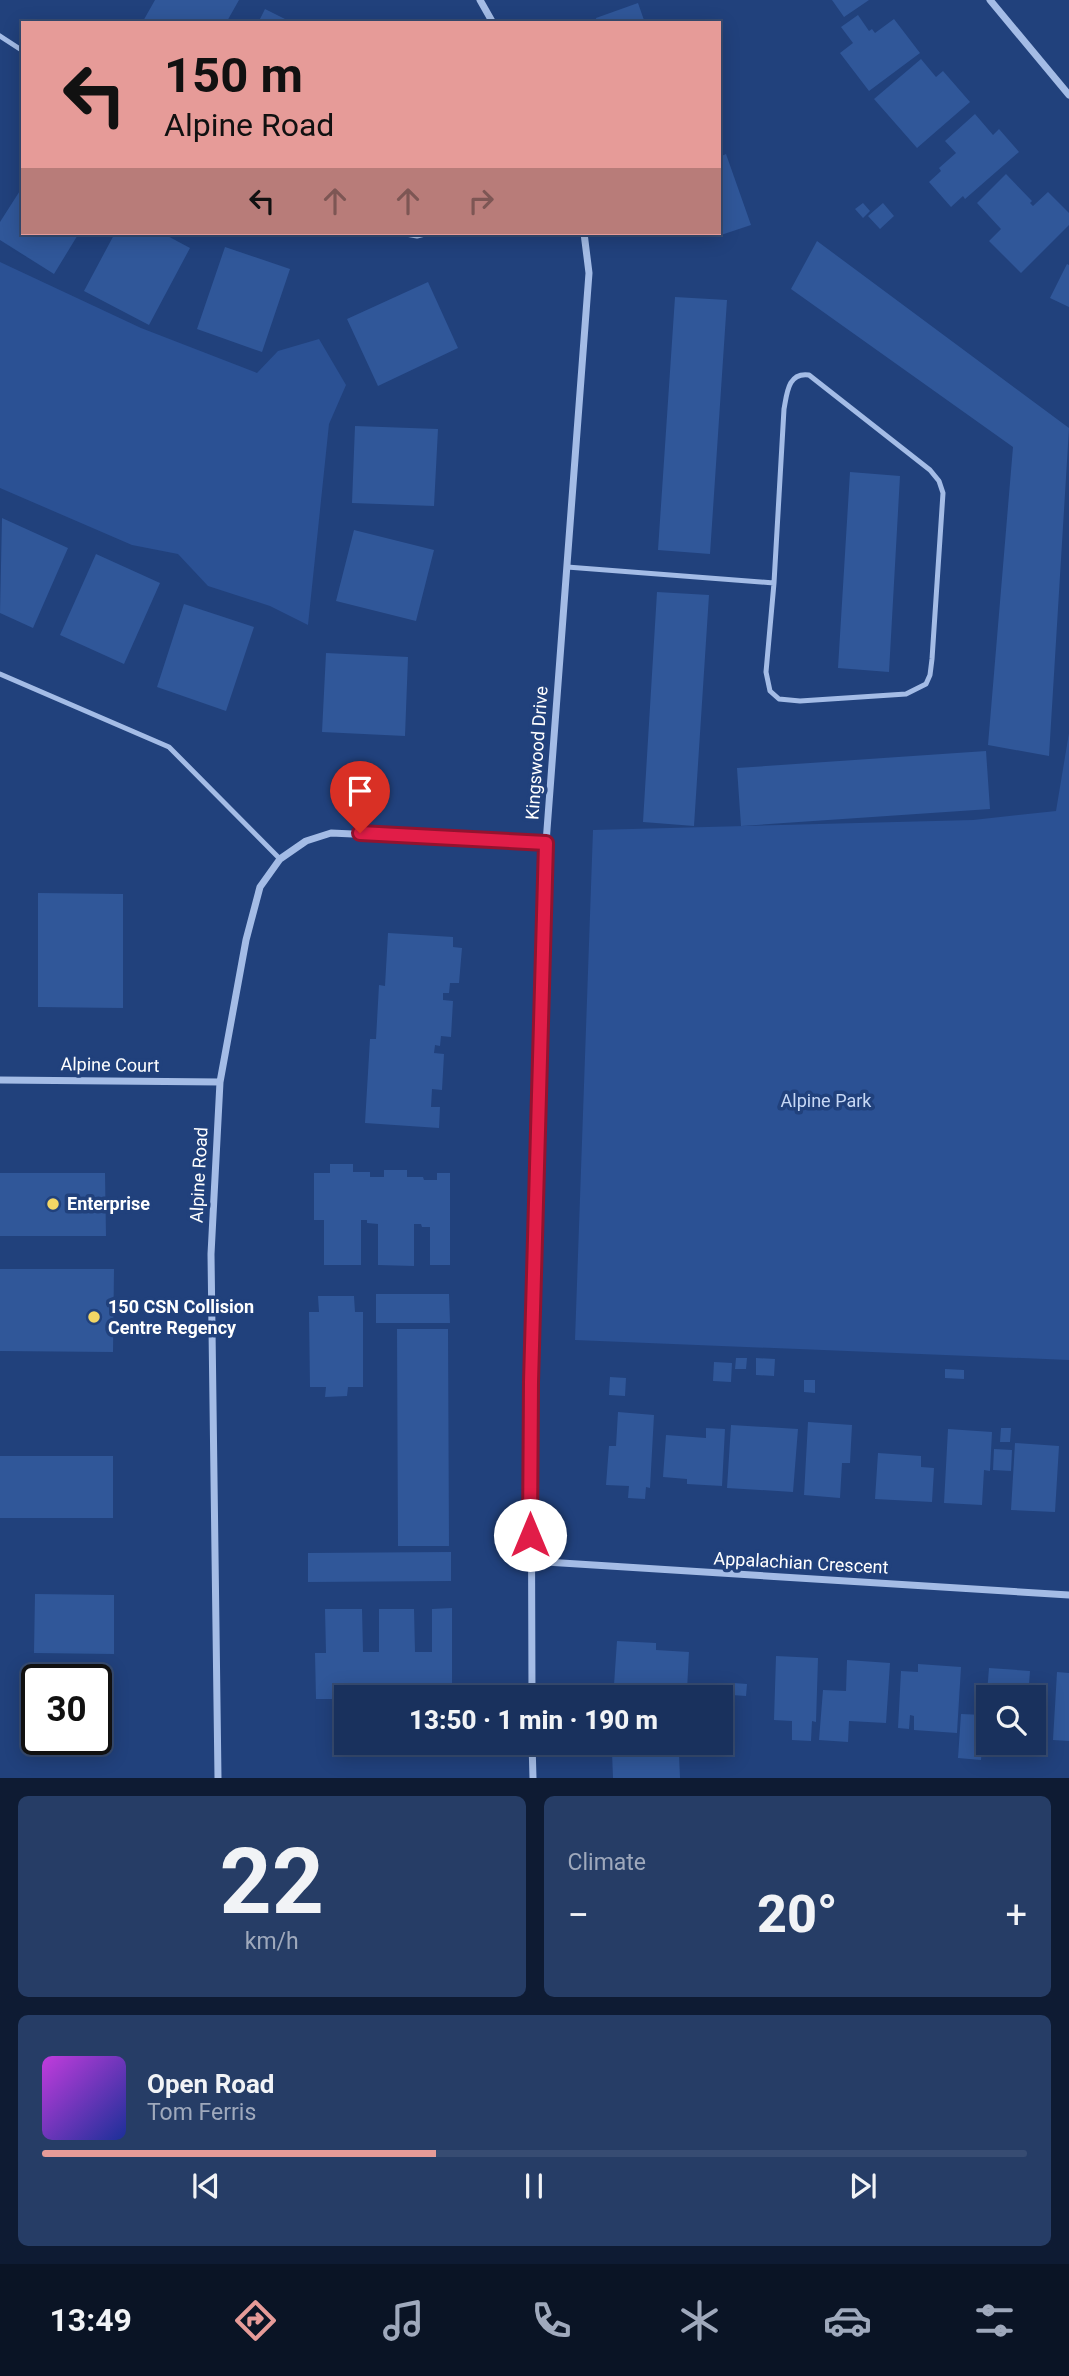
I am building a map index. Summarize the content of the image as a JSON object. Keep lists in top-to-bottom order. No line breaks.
{"streets":{"street":["Kingswood Drive","Alpine Court","Alpine Road","Appalachian Crescent"]},"crossings":[["Kingswood Drive","Alpine Road"],["Kingswood Drive","Appalachian Crescent"],["Alpine Court","Alpine Road"]],"parks":["Alpine Park"],"places":["Enterprise","150 CSN Collision Centre Regency"],"page":{"turn":["150 m","Alpine Road"],"limit":"30","trip":"13:50 · 1 min · 190 m","tile":[["22","km/h"],"Climate"],"heat":["−","20°","+"],"song":["Open Road","Tom Ferris"],"tabs":"13:49"}}
